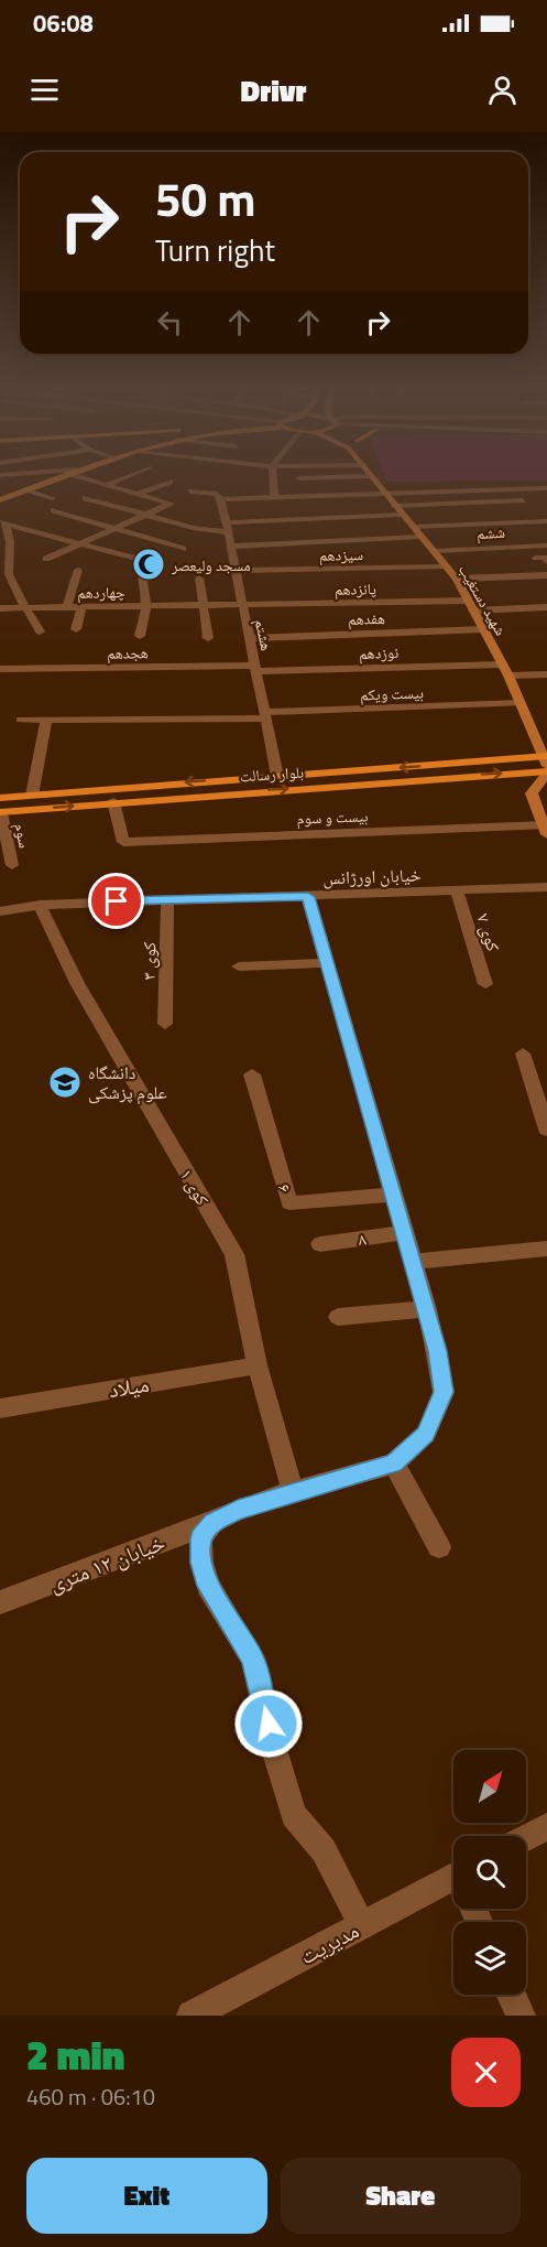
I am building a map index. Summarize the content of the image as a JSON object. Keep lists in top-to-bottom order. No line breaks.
{"streets":{"main road":["شهید دستغیب","بلوار رسالت"],"street":["ششم","سیزدهم","پانزدهم","چهاردهم","هفدهم","هشتم","هجدهم","نوزدهم","بیست ویکم","بیست و سوم","سوم","خیابان اورژانس","کوی ۷","کوی ۳","کوی ۱","۶","۸","میلاد","خیابان ۱۲ متری","مدیریت"]},"crossings":[["ششم","شهید دستغیب"],["سیزدهم","شهید دستغیب"],["سیزدهم","هشتم"],["پانزدهم","چهاردهم"],["پانزدهم","شهید دستغیب"],["پانزدهم","هشتم"],["چهاردهم","هشتم"],["شهید دستغیب","هفدهم"],["شهید دستغیب","نوزدهم"],["شهید دستغیب","بیست ویکم"],["شهید دستغیب","بلوار رسالت"],["هفدهم","هشتم"],["هشتم","هجدهم"],["هشتم","نوزدهم"],["هشتم","بیست ویکم"],["هشتم","بلوار رسالت"],["هجدهم","نوزدهم"],["بلوار رسالت","بیست و سوم"],["بلوار رسالت","سوم"],["خیابان اورژانس","کوی ۷"],["خیابان اورژانس","کوی ۳"],["خیابان اورژانس","کوی ۱"],["کوی ۱","میلاد"],["کوی ۱","خیابان ۱۲ متری"]],"places":{"mosque":["مسجد ولیعصر"],"school or university":["دانشگاه علوم پزشکی"]},"north":"top right","page":{"status":"06:08","header":"Drivr","turn":["50 m","Turn right"],"heading":["2 min","460 m · 06:10"],"buttons":["Exit","Share"]}}
